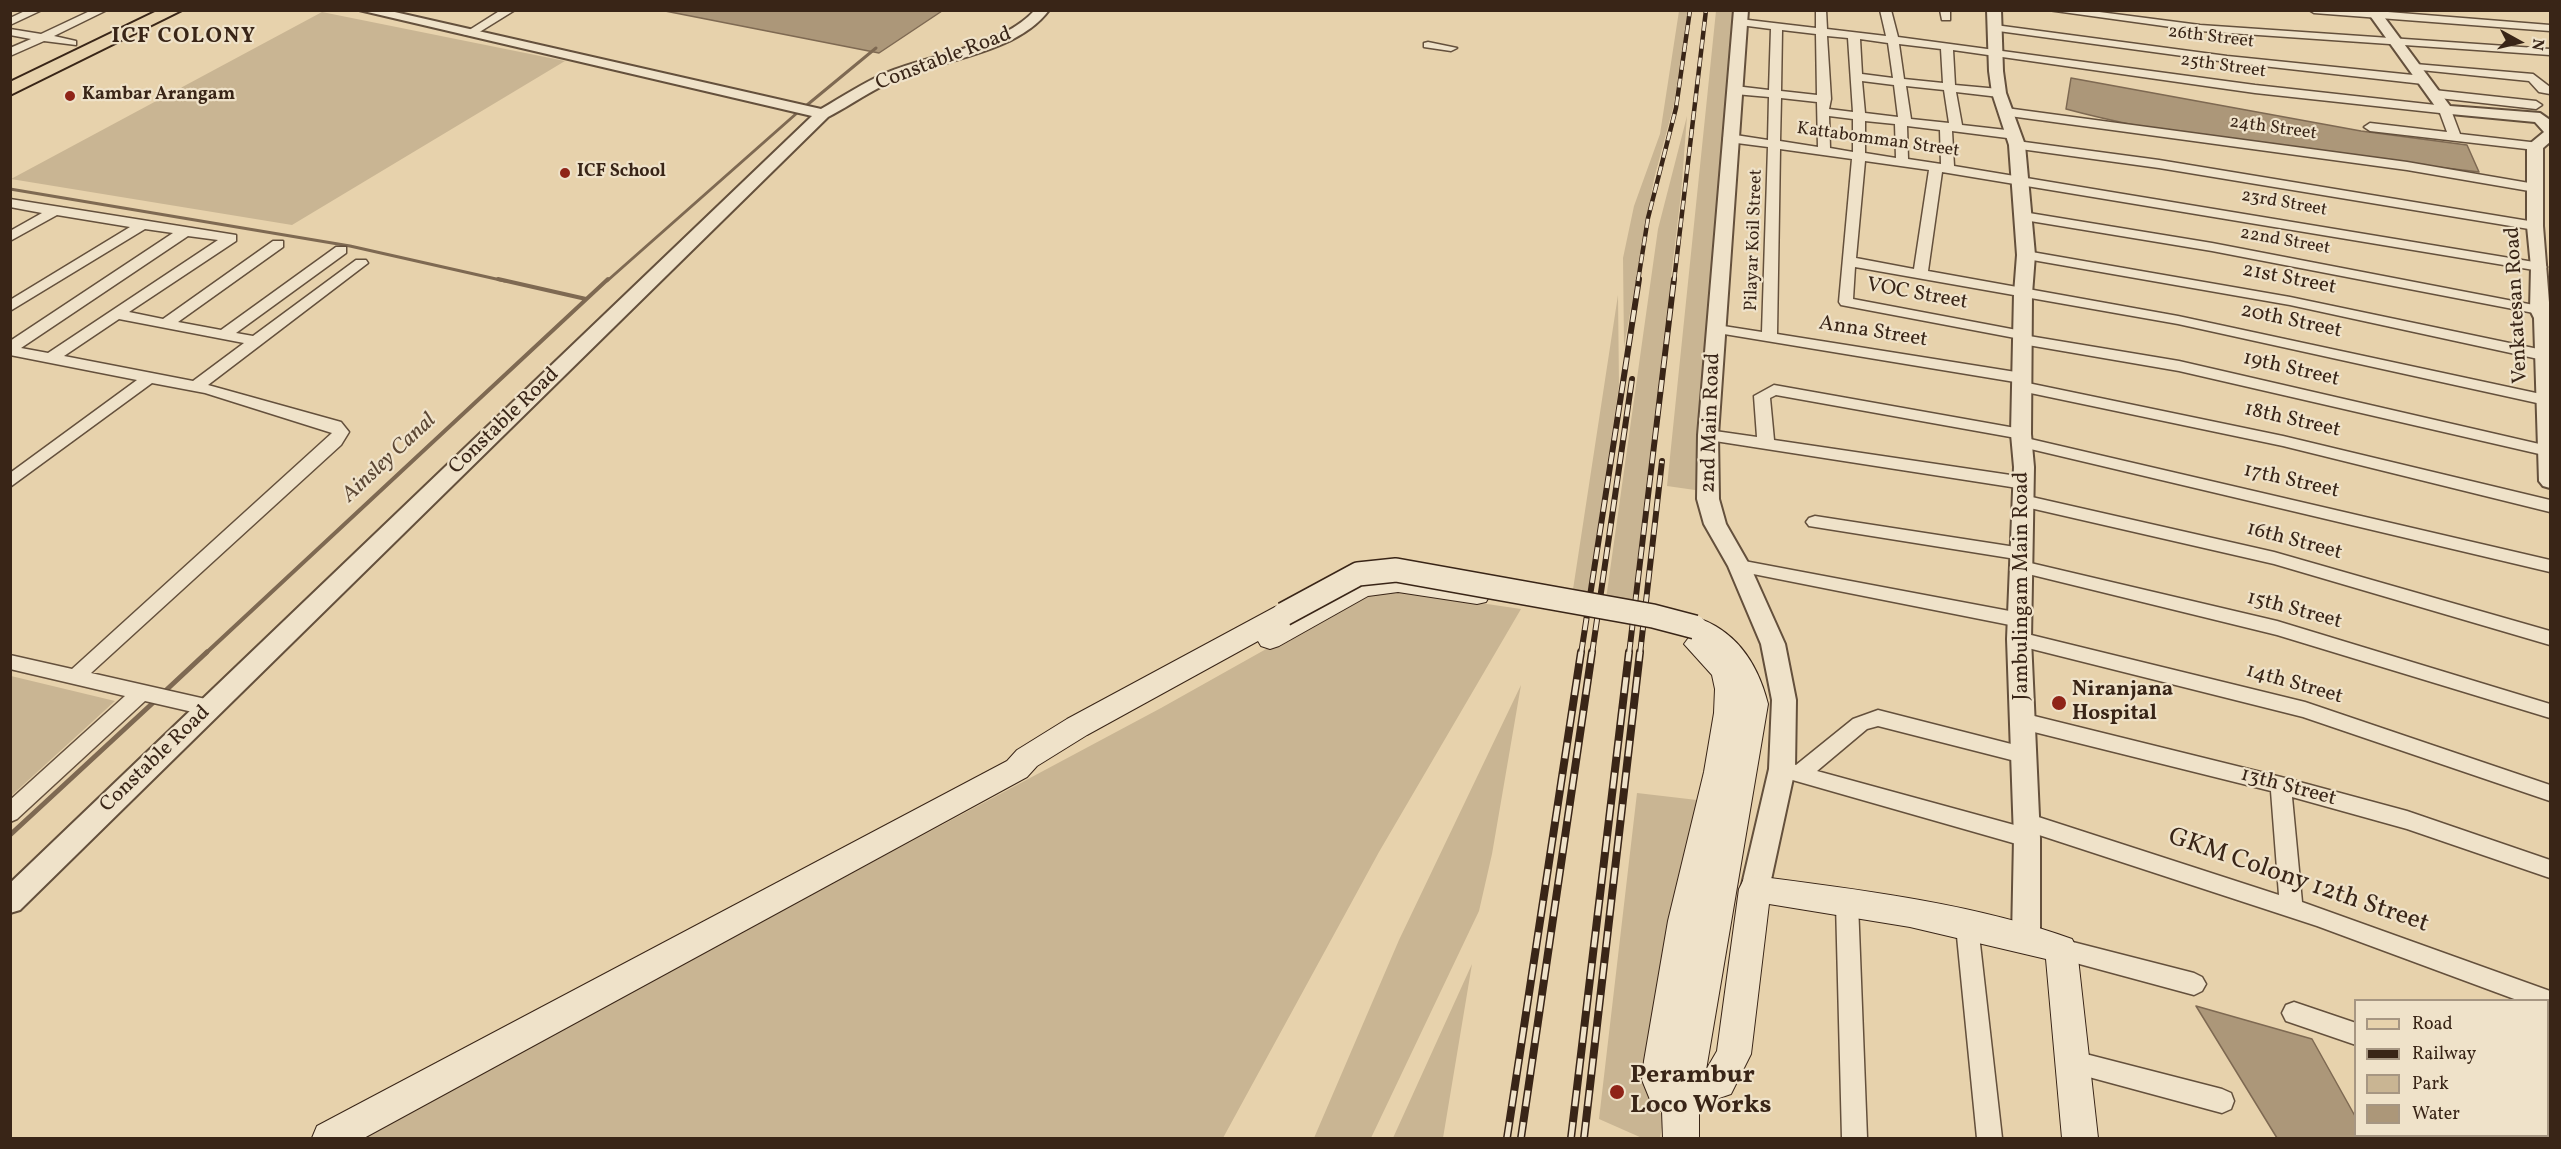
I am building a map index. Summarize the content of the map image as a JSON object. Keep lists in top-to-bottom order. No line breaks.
{"streets":{"street":["26th Street","Constable Road","25th Street","24th Street","Kattabomman Street","23rd Street","Pilayar Koil Street","22nd Street","21st Street","VOC Street","Venkatesan Road","20th Street","Anna Street","19th Street","18th Street","2nd Main Road","17th Street","16th Street","Jambulingam Main Road","15th Street","14th Street","13th Street","GKM Colony 12th Street"]},"crossings":[["26th Street","Jambulingam Main Road"],["25th Street","Pilayar Koil Street"],["25th Street","2nd Main Road"],["25th Street","Jambulingam Main Road"],["24th Street","Venkatesan Road"],["24th Street","Jambulingam Main Road"],["Kattabomman Street","23rd Street"],["Kattabomman Street","Pilayar Koil Street"],["Kattabomman Street","2nd Main Road"],["Kattabomman Street","Jambulingam Main Road"],["23rd Street","Venkatesan Road"],["23rd Street","Jambulingam Main Road"],["Pilayar Koil Street","Anna Street"],["22nd Street","Venkatesan Road"],["22nd Street","Jambulingam Main Road"],["21st Street","Venkatesan Road"],["21st Street","Jambulingam Main Road"],["VOC Street","20th Street"],["VOC Street","19th Street"],["VOC Street","Jambulingam Main Road"],["Venkatesan Road","20th Street"],["Venkatesan Road","19th Street"],["20th Street","Jambulingam Main Road"],["Anna Street","18th Street"],["Anna Street","2nd Main Road"],["Anna Street","Jambulingam Main Road"],["19th Street","Jambulingam Main Road"],["18th Street","Jambulingam Main Road"],["2nd Main Road","16th Street"],["2nd Main Road","14th Street"],["2nd Main Road","GKM Colony 12th Street"],["17th Street","16th Street"],["17th Street","Jambulingam Main Road"],["16th Street","Jambulingam Main Road"],["Jambulingam Main Road","15th Street"],["Jambulingam Main Road","14th Street"],["Jambulingam Main Road","13th Street"],["Jambulingam Main Road","GKM Colony 12th Street"]],"districts":["ICF COLONY"],"water":["Ainsley Canal"],"places":["Kambar Arangam","ICF School","Niranjana Hospital","Perambur Loco Works"],"legend":["Road","Railway","Park","Water"],"north":"right"}
